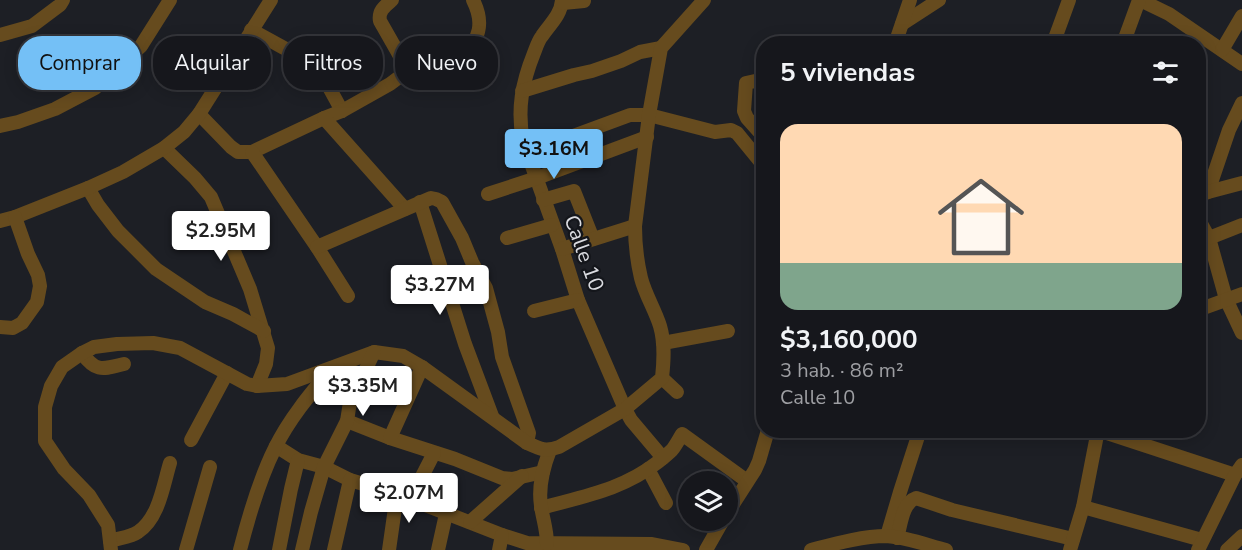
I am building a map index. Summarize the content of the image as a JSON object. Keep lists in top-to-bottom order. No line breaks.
{"streets":{"street":["Calle 10"]},"page":{"chip":["Comprar","Alquilar","Filtros","Nuevo"],"heading":"5 viviendas","list":[{"name":"$3,160,000","note":"3 hab. · 86 m² · Calle 10"}],"price":["$3.16M","$2.95M","$3.27M","$3.35M","$2.07M"]}}
